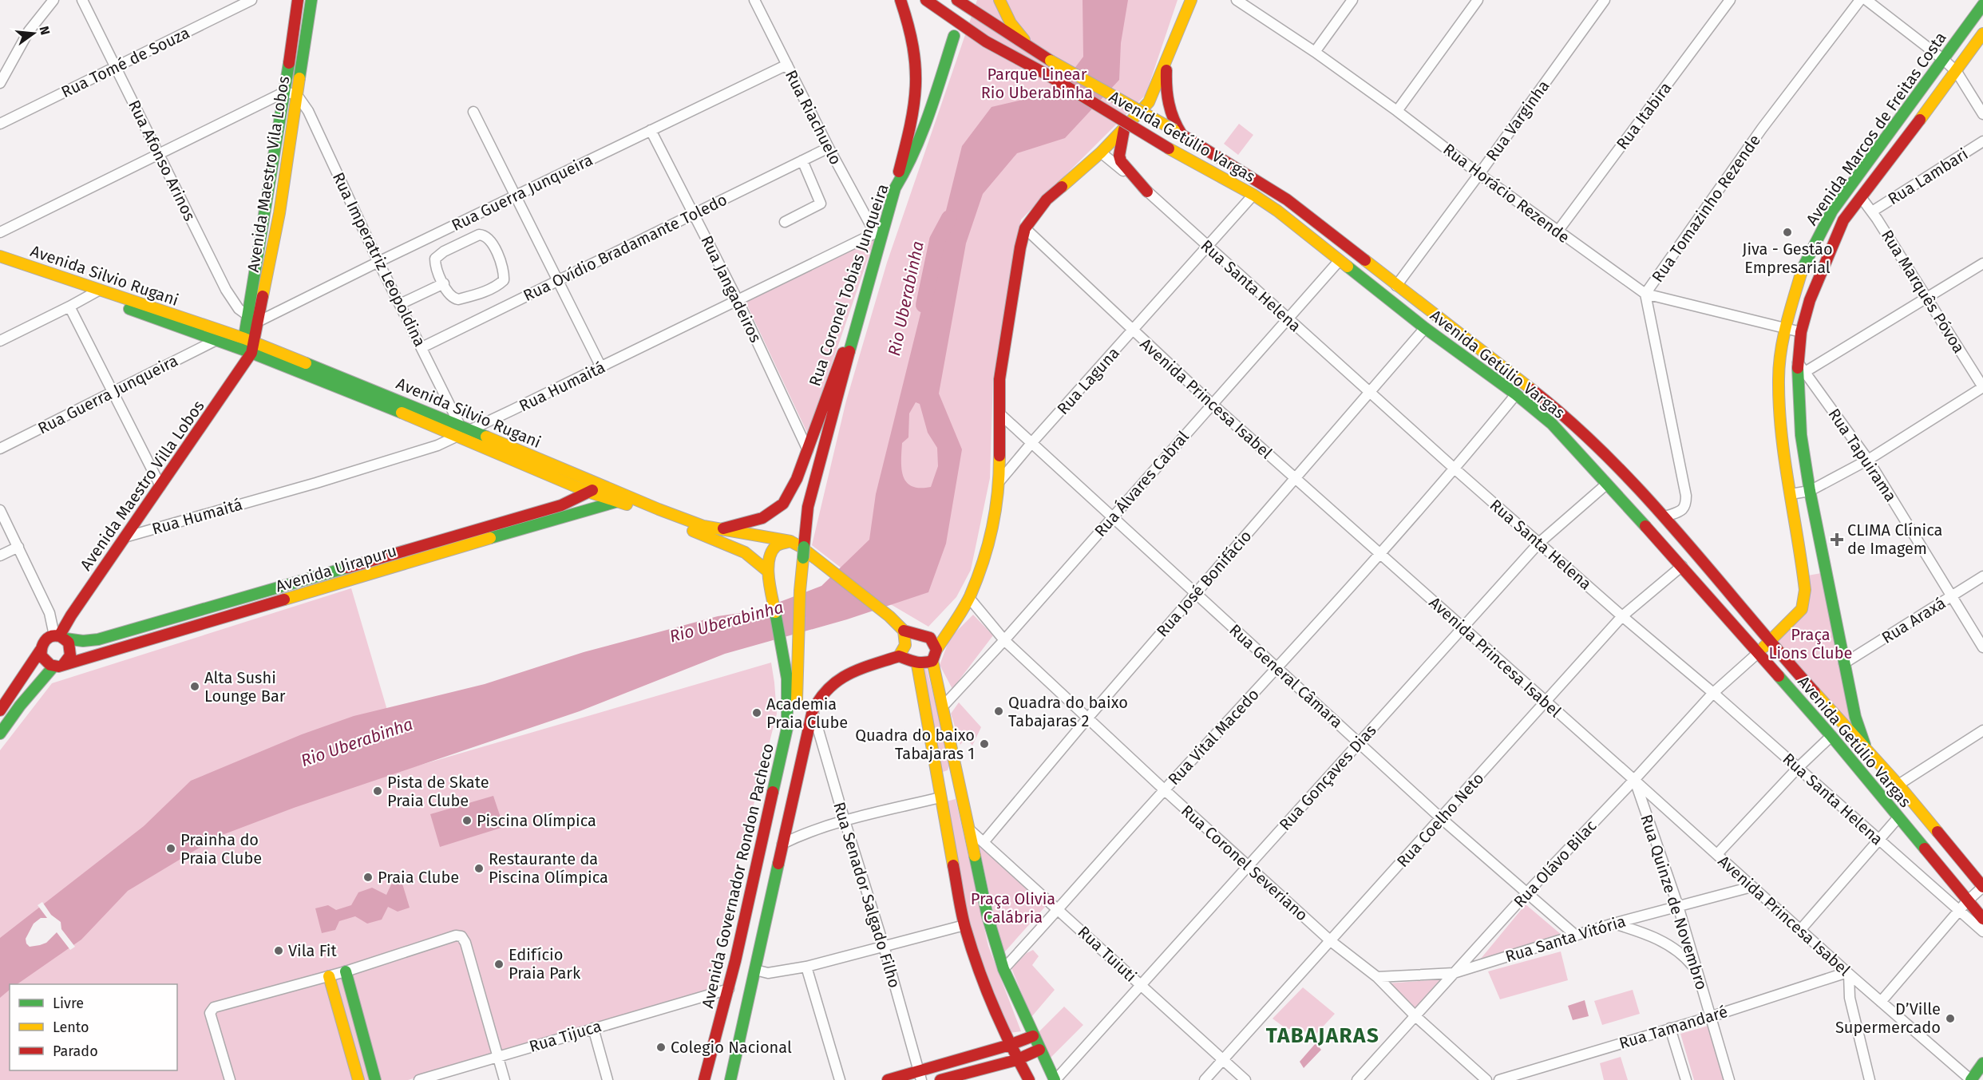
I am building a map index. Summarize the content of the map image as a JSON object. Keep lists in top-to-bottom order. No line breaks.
{"streets":{"main road":["Avenida Marcos de Freitas Costa","Avenida Getúlio Vargas","Avenida Maestro Vila Lobos","Avenida Silvio Rugani","Rua Coronel Tobias Junqueira","Avenida Maestro Villa Lobos","Avenida Uirapuru","Avenida Governador Rondon Pacheco"],"street":["Rua Tomé de Souza","Rua Itabira","Rua Riachuelo","Rua Varginha","Rua Afonso Arinos","Rua Lambari","Rua Guerra Junqueira","Rua Horácio Rezende","Rua Tomazinho Rezende","Rua Ovídio Bradamante Toledo","Rua Imperatriz Leopoldina","Rua Santa Helena","Rua Jangadeiros","Rua Marquês Póvoa","Rua Laguna","Rua Humaitá","Avenida Princesa Isabel","Rua Tapuirama","Rua Álvares Cabral","Rua José Bonifácio","Rua Araxá","Rua General Câmara","Rua Vital Macedo","Rua Gonçaves Dias","Rua Coelho Neto","Rua Coronel Severiano","Rua Olávo Bilac","Rua Senador Salgado Filho","Rua Quinze de Novembro","Rua Santa Vitória","Rua Tuiuti","Rua Tamandaré","Rua Tijuca"]},"crossings":[["Rua Tomé de Souza","Rua Afonso Arinos"],["Rua Itabira","Rua Horácio Rezende"],["Rua Riachuelo","Rua Guerra Junqueira"],["Rua Riachuelo","Rua Ovídio Bradamante Toledo"],["Rua Riachuelo","Rua Coronel Tobias Junqueira"],["Rua Riachuelo","Rua Humaitá"],["Rua Varginha","Avenida Getúlio Vargas"],["Rua Varginha","Rua Horácio Rezende"],["Avenida Marcos de Freitas Costa","Avenida Getúlio Vargas"],["Avenida Marcos de Freitas Costa","Rua Horácio Rezende"],["Avenida Marcos de Freitas Costa","Rua Marquês Póvoa"],["Avenida Marcos de Freitas Costa","Rua Tapuirama"],["Avenida Marcos de Freitas Costa","Rua Araxá"],["Avenida Marcos de Freitas Costa","Rua Olávo Bilac"],["Avenida Getúlio Vargas","Rua Tomazinho Rezende"],["Avenida Getúlio Vargas","Rua Laguna"],["Avenida Getúlio Vargas","Rua Álvares Cabral"],["Avenida Getúlio Vargas","Rua José Bonifácio"],["Avenida Getúlio Vargas","Rua Vital Macedo"],["Avenida Getúlio Vargas","Rua Gonçaves Dias"],["Avenida Getúlio Vargas","Rua Coelho Neto"],["Avenida Getúlio Vargas","Rua Olávo Bilac"],["Rua Afonso Arinos","Avenida Maestro Villa Lobos"],["Avenida Maestro Vila Lobos","Rua Guerra Junqueira"],["Avenida Maestro Vila Lobos","Rua Imperatriz Leopoldina"],["Avenida Maestro Vila Lobos","Avenida Silvio Rugani"],["Avenida Maestro Vila Lobos","Avenida Maestro Villa Lobos"],["Rua Lambari","Rua Marquês Póvoa"],["Rua Guerra Junqueira","Rua Imperatriz Leopoldina"],["Rua Guerra Junqueira","Avenida Silvio Rugani"],["Rua Guerra Junqueira","Rua Jangadeiros"],["Rua Horácio Rezende","Rua Tomazinho Rezende"],["Rua Ovídio Bradamante Toledo","Rua Imperatriz Leopoldina"],["Rua Ovídio Bradamante Toledo","Rua Jangadeiros"],["Rua Imperatriz Leopoldina","Avenida Silvio Rugani"],["Rua Imperatriz Leopoldina","Rua Humaitá"],["Avenida Silvio Rugani","Rua Coronel Tobias Junqueira"],["Avenida Silvio Rugani","Rua Humaitá"],["Avenida Silvio Rugani","Avenida Maestro Villa Lobos"],["Avenida Silvio Rugani","Avenida Uirapuru"],["Avenida Silvio Rugani","Avenida Governador Rondon Pacheco"],["Rua Coronel Tobias Junqueira","Rua Jangadeiros"],["Rua Coronel Tobias Junqueira","Rua Humaitá"],["Rua Santa Helena","Rua Laguna"],["Rua Santa Helena","Rua Álvares Cabral"],["Rua Santa Helena","Rua José Bonifácio"],["Rua Santa Helena","Rua Vital Macedo"],["Rua Santa Helena","Rua Gonçaves Dias"],["Rua Santa Helena","Rua Coelho Neto"],["Rua Santa Helena","Rua Olávo Bilac"],["Rua Jangadeiros","Rua Humaitá"],["Rua Laguna","Avenida Princesa Isabel"],["Rua Laguna","Rua General Câmara"],["Rua Humaitá","Avenida Maestro Villa Lobos"],["Avenida Princesa Isabel","Rua Álvares Cabral"],["Avenida Princesa Isabel","Rua José Bonifácio"],["Avenida Princesa Isabel","Rua Vital Macedo"],["Avenida Princesa Isabel","Rua Gonçaves Dias"],["Avenida Princesa Isabel","Rua Coelho Neto"],["Avenida Princesa Isabel","Rua Olávo Bilac"],["Avenida Princesa Isabel","Rua Quinze de Novembro"],["Avenida Princesa Isabel","Rua Santa Vitória"],["Avenida Princesa Isabel","Rua Tamandaré"],["Rua Tapuirama","Rua Araxá"],["Rua Álvares Cabral","Rua General Câmara"],["Rua Álvares Cabral","Rua Coronel Severiano"],["Avenida Maestro Villa Lobos","Avenida Uirapuru"],["Rua José Bonifácio","Rua General Câmara"],["Rua José Bonifácio","Rua Coronel Severiano"],["Rua José Bonifácio","Rua Tuiuti"],["Rua General Câmara","Rua Vital Macedo"],["Rua General Câmara","Rua Gonçaves Dias"],["Rua General Câmara","Rua Coelho Neto"],["Rua General Câmara","Rua Olávo Bilac"],["Rua General Câmara","Rua Santa Vitória"],["Rua Vital Macedo","Rua Coronel Severiano"],["Rua Vital Macedo","Rua Tuiuti"],["Rua Gonçaves Dias","Rua Coronel Severiano"],["Rua Gonçaves Dias","Rua Tuiuti"],["Rua Coelho Neto","Rua Coronel Severiano"],["Rua Coelho Neto","Rua Tuiuti"],["Rua Coronel Severiano","Rua Olávo Bilac"],["Rua Coronel Severiano","Rua Santa Vitória"],["Rua Olávo Bilac","Rua Quinze de Novembro"],["Rua Olávo Bilac","Rua Santa Vitória"],["Avenida Governador Rondon Pacheco","Rua Tijuca"],["Rua Quinze de Novembro","Rua Santa Vitória"],["Rua Quinze de Novembro","Rua Tamandaré"]],"districts":["TABAJARAS"],"water":["Rio Uberabinha"],"parks":["Parque Linear Rio Uberabinha","Praça Lions Clube","Praça Olivia Calábria"],"places":{"other":["Jiva - Gestão Empresarial","Alta Sushi Lounge Bar","Quadra do baixo Tabajaras 2","Academia Praia Clube","Quadra do baixo Tabajaras 1","Pista de Skate Praia Clube","Piscina Olímpica","Prainha do Praia Clube","Restaurante da Piscina Olímpica","Praia Clube","Vila Fit","Edifício Praia Park","D’Ville Supermercado","Colegio Nacional"],"health":["CLIMA Clínica de Imagem"]},"legend":["Livre","Lento","Parado"],"north":"right"}
